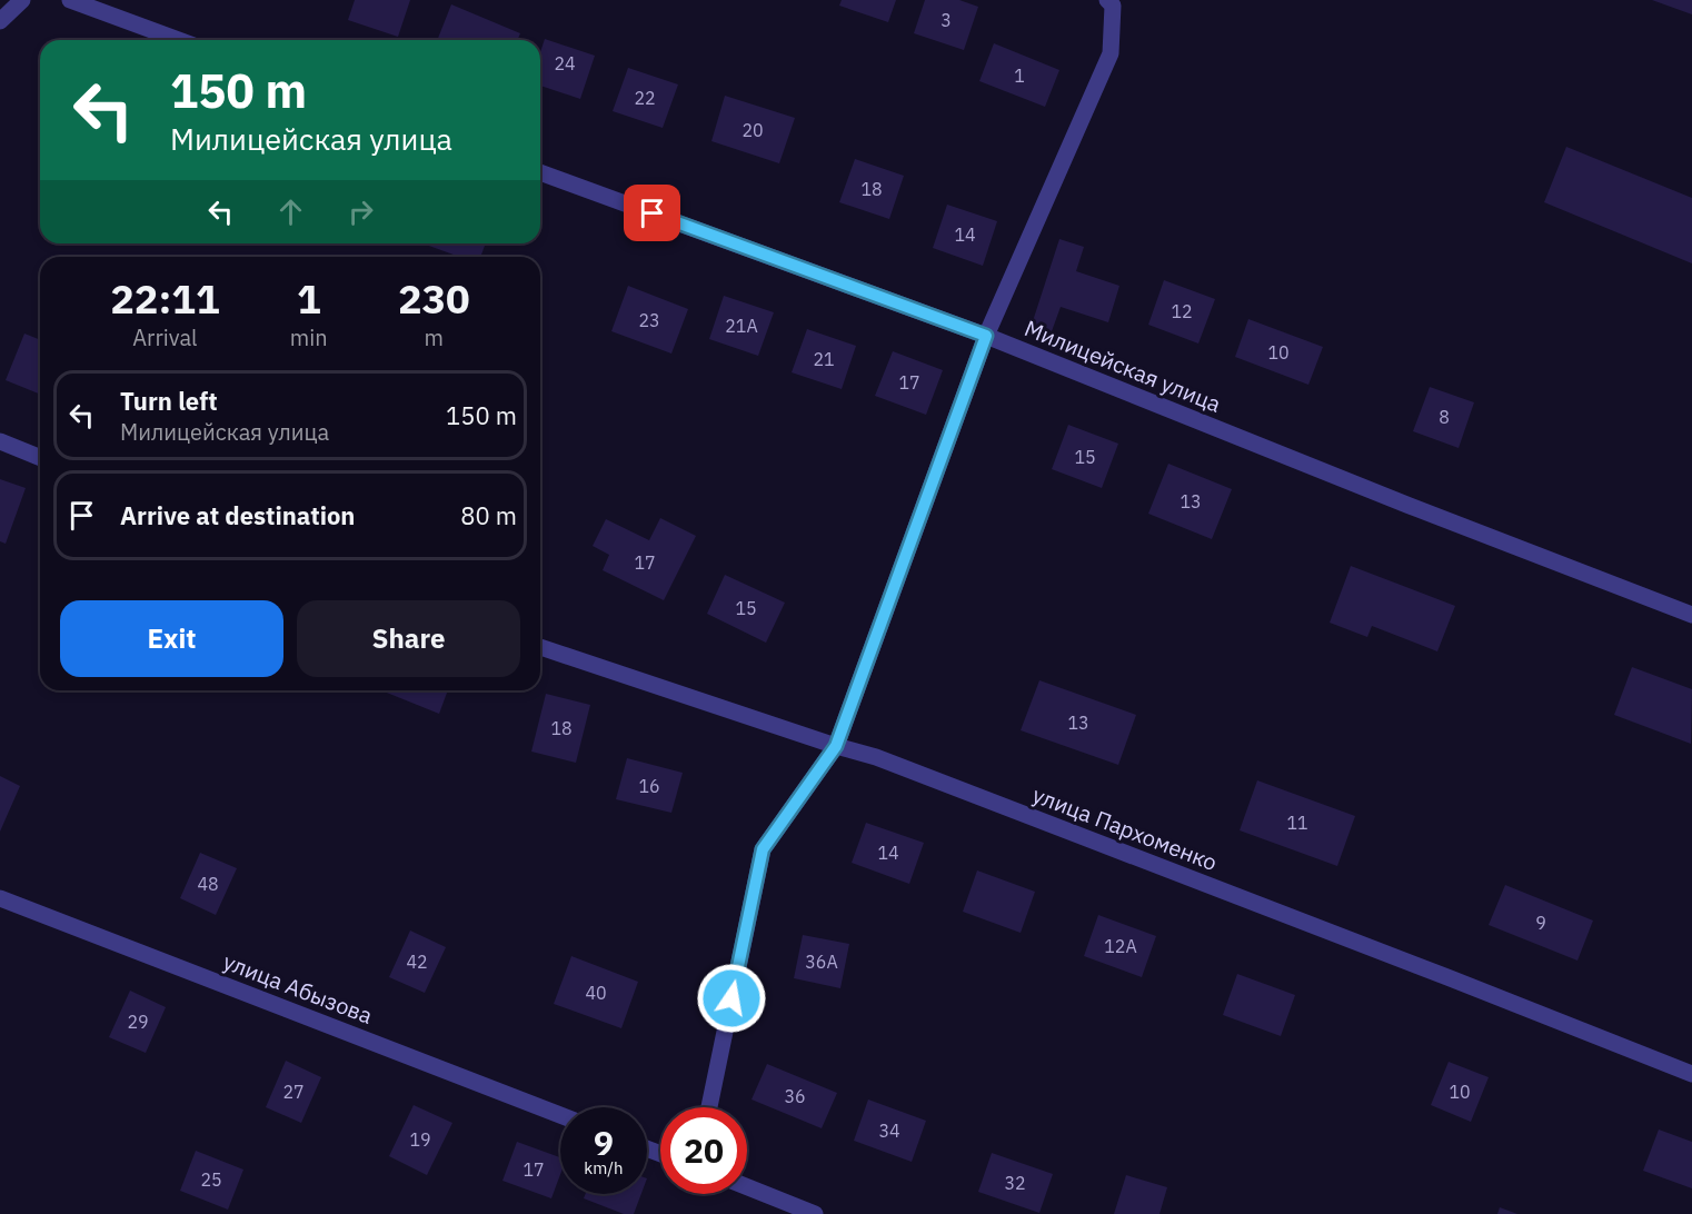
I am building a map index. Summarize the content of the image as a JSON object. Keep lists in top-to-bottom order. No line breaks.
{"streets":{"lane":["Милицейская улица","улица Пархоменко","улица Абызова"]},"house_numbers":["3","24","1","22","20","18","14","12","23","21А","10","21","17","8","15","13","17","15","13","18","16","11","14","48","9","12А","42","36А","40","29","27","10","36","34","19","17","25","32"],"page":{"turn":["150 m","Милицейская улица"],"eta":["22:11","Arrival","1","min","230","m"],"list":[{"name":"Turn left","note":"Милицейская улица","value":"150 m"},{"name":"Arrive at destination","value":"80 m"}],"buttons":["Exit","Share"],"speed":"9 km/h","limit":"20"}}
